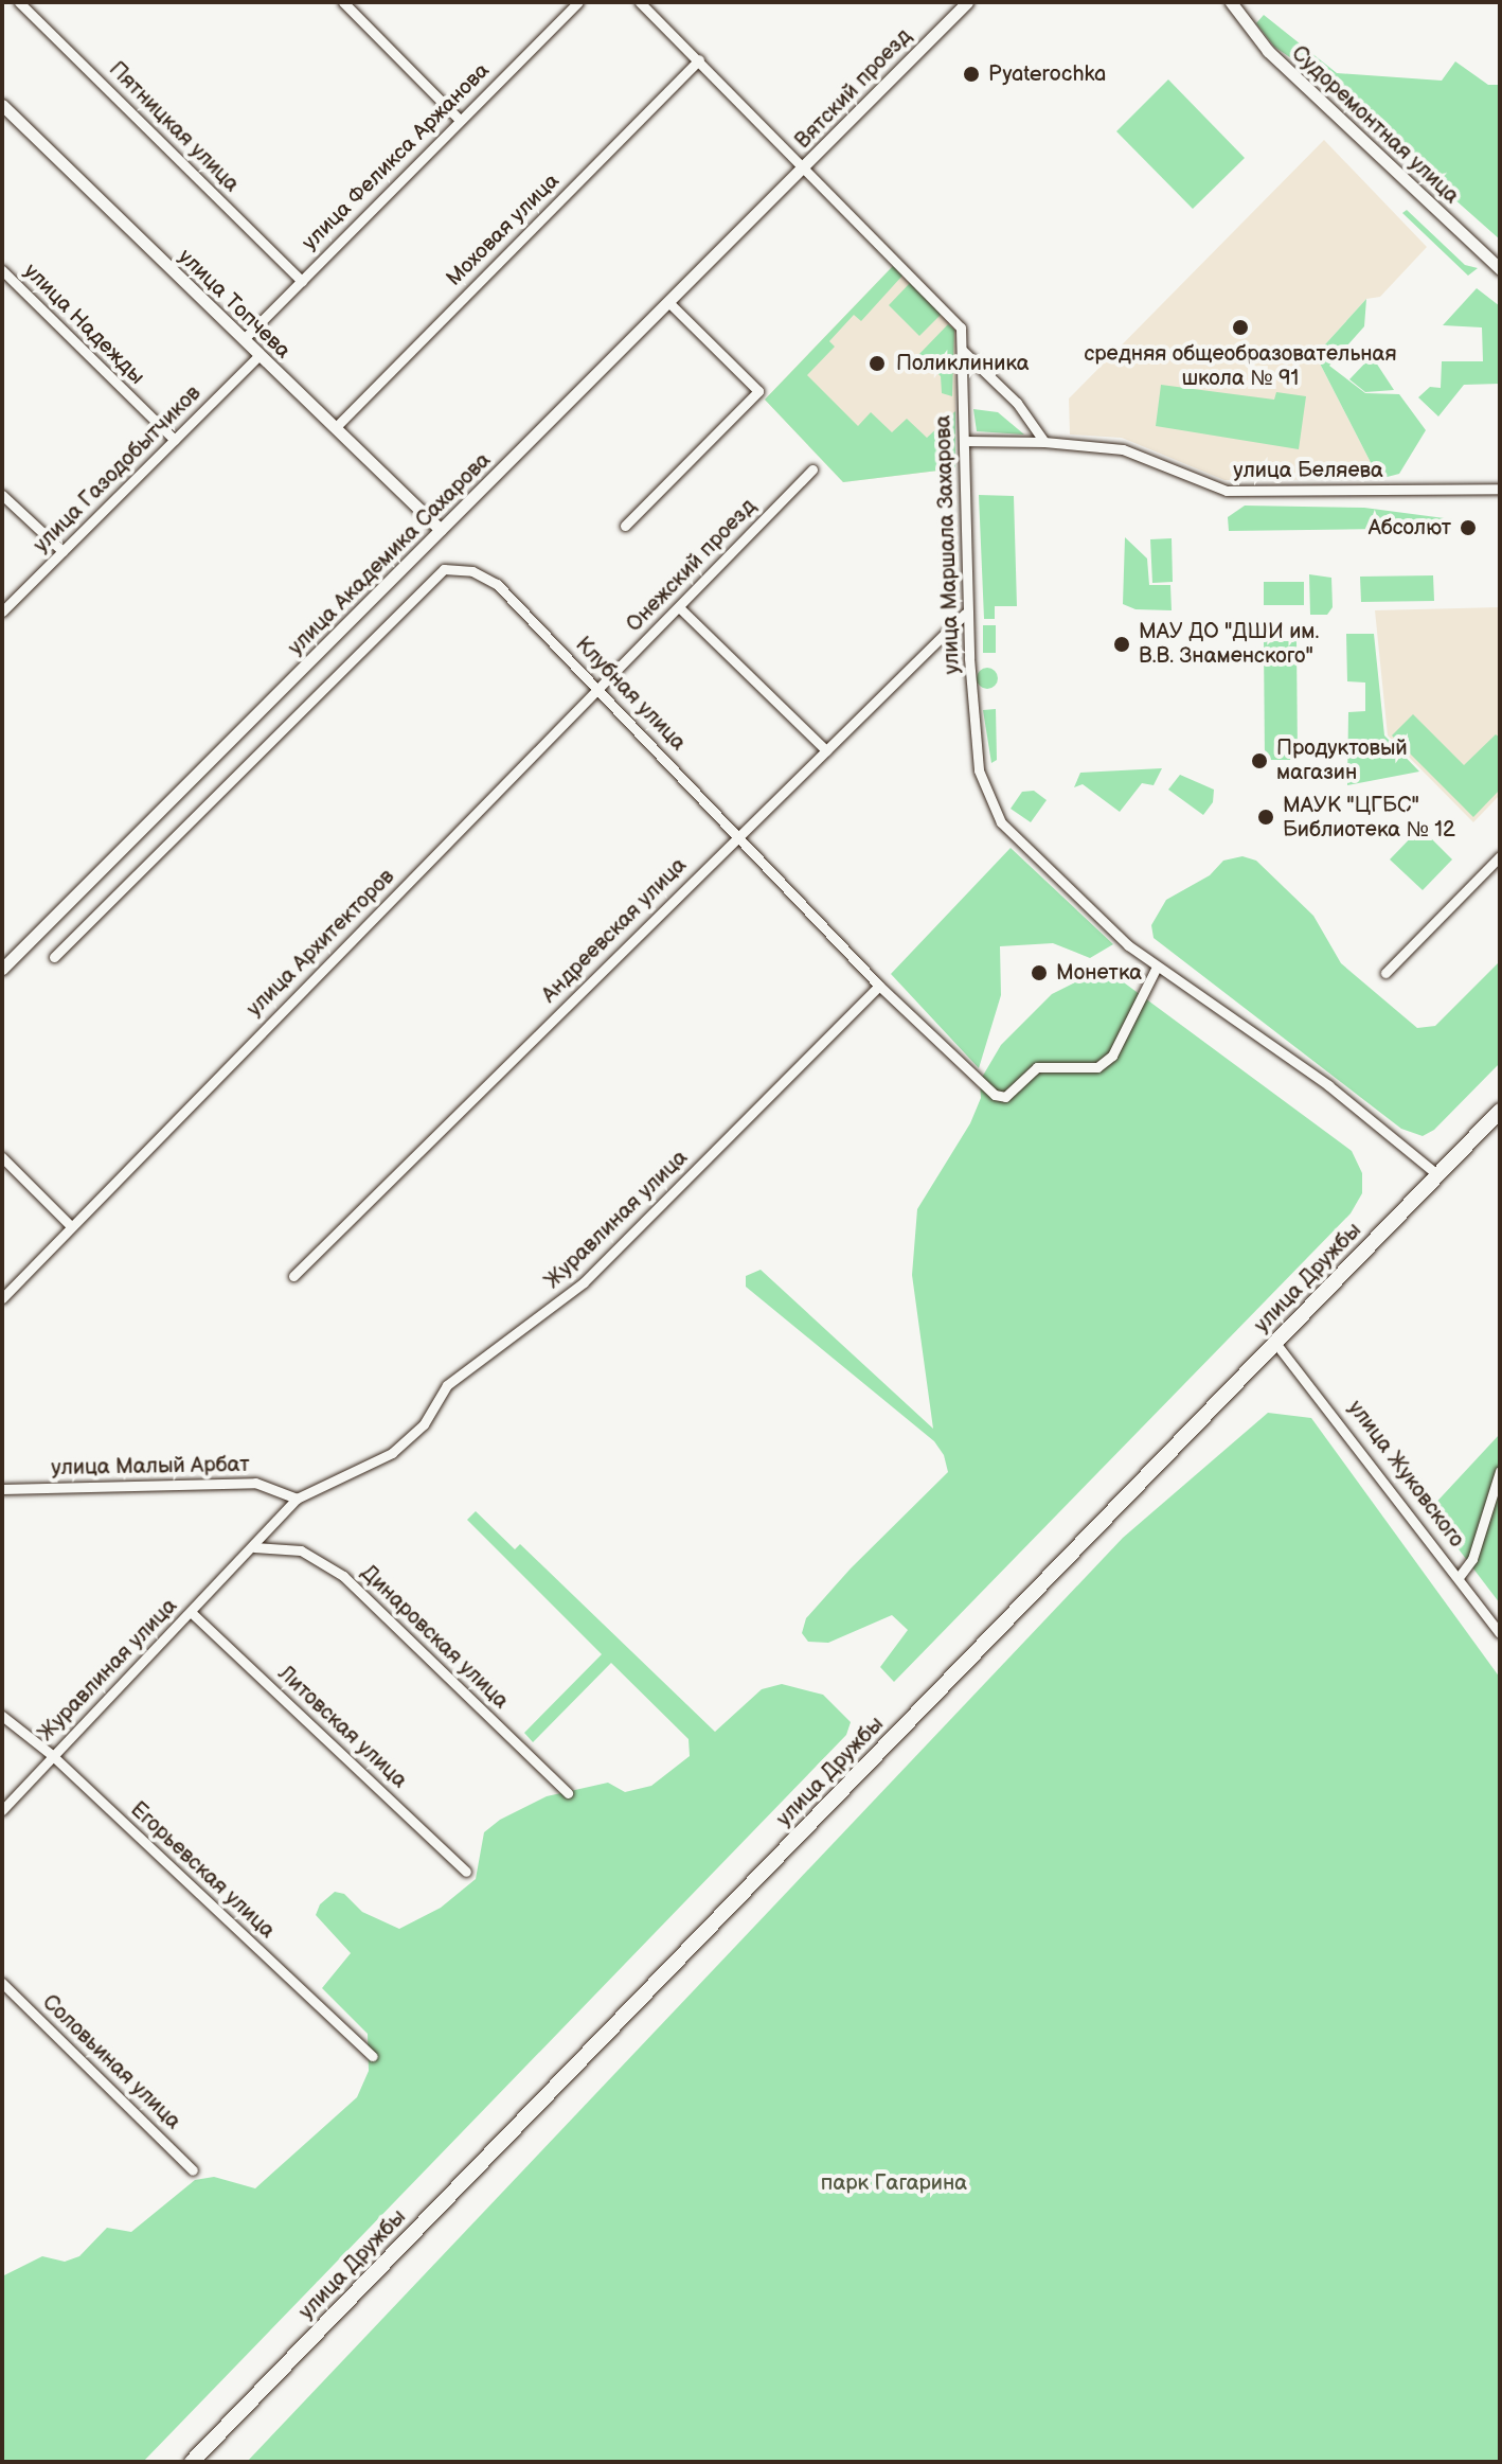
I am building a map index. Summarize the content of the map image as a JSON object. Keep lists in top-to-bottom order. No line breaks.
{"streets":{"main road":["улица Дружбы"],"street":["Вятский проезд","Судоремонтная улица","Пятницкая улица","улица Феликса Аржанова","Моховая улица","улица Топчева","улица Надежды","улица Газодобытчиков","улица Беляева","улица Маршала Захарова","улица Академика Сахарова","Онежский проезд","Клубная улица","Андреевская улица","улица Архитекторов","Журавлиная улица","улица Малый Арбат","улица Жуковского","Динаровская улица","Литовская улица","Егорьевская улица","Соловьиная улица"]},"crossings":[["Вятский проезд","улица Маршала Захарова"],["Вятский проезд","улица Академика Сахарова"],["Пятницкая улица","улица Феликса Аржанова"],["улица Феликса Аржанова","улица Топчева"],["Моховая улица","улица Топчева"],["Моховая улица","улица Маршала Захарова"],["улица Топчева","улица Газодобытчиков"],["улица Топчева","улица Академика Сахарова"],["улица Надежды","улица Газодобытчиков"],["улица Беляева","улица Маршала Захарова"],["улица Маршала Захарова","улица Академика Сахарова"],["улица Маршала Захарова","Клубная улица"],["улица Маршала Захарова","Андреевская улица"],["улица Маршала Захарова","улица Дружбы"],["Онежский проезд","Клубная улица"],["Онежский проезд","улица Архитекторов"],["Клубная улица","Андреевская улица"],["Клубная улица","улица Архитекторов"],["Клубная улица","Журавлиная улица"],["Журавлиная улица","улица Малый Арбат"],["Журавлиная улица","Динаровская улица"],["Журавлиная улица","Литовская улица"],["Журавлиная улица","Егорьевская улица"],["улица Дружбы","улица Жуковского"]],"parks":["парк Гагарина"],"places":["Pyaterochka","средняя общеобразовательная школа № 91","Поликлиника","Абсолют","МАУ ДО \"ДШИ им. В.В. Знаменского\"","Продуктовый магазин","МАУК \"ЦГБС\" Библиотека № 12","Монетка"]}
